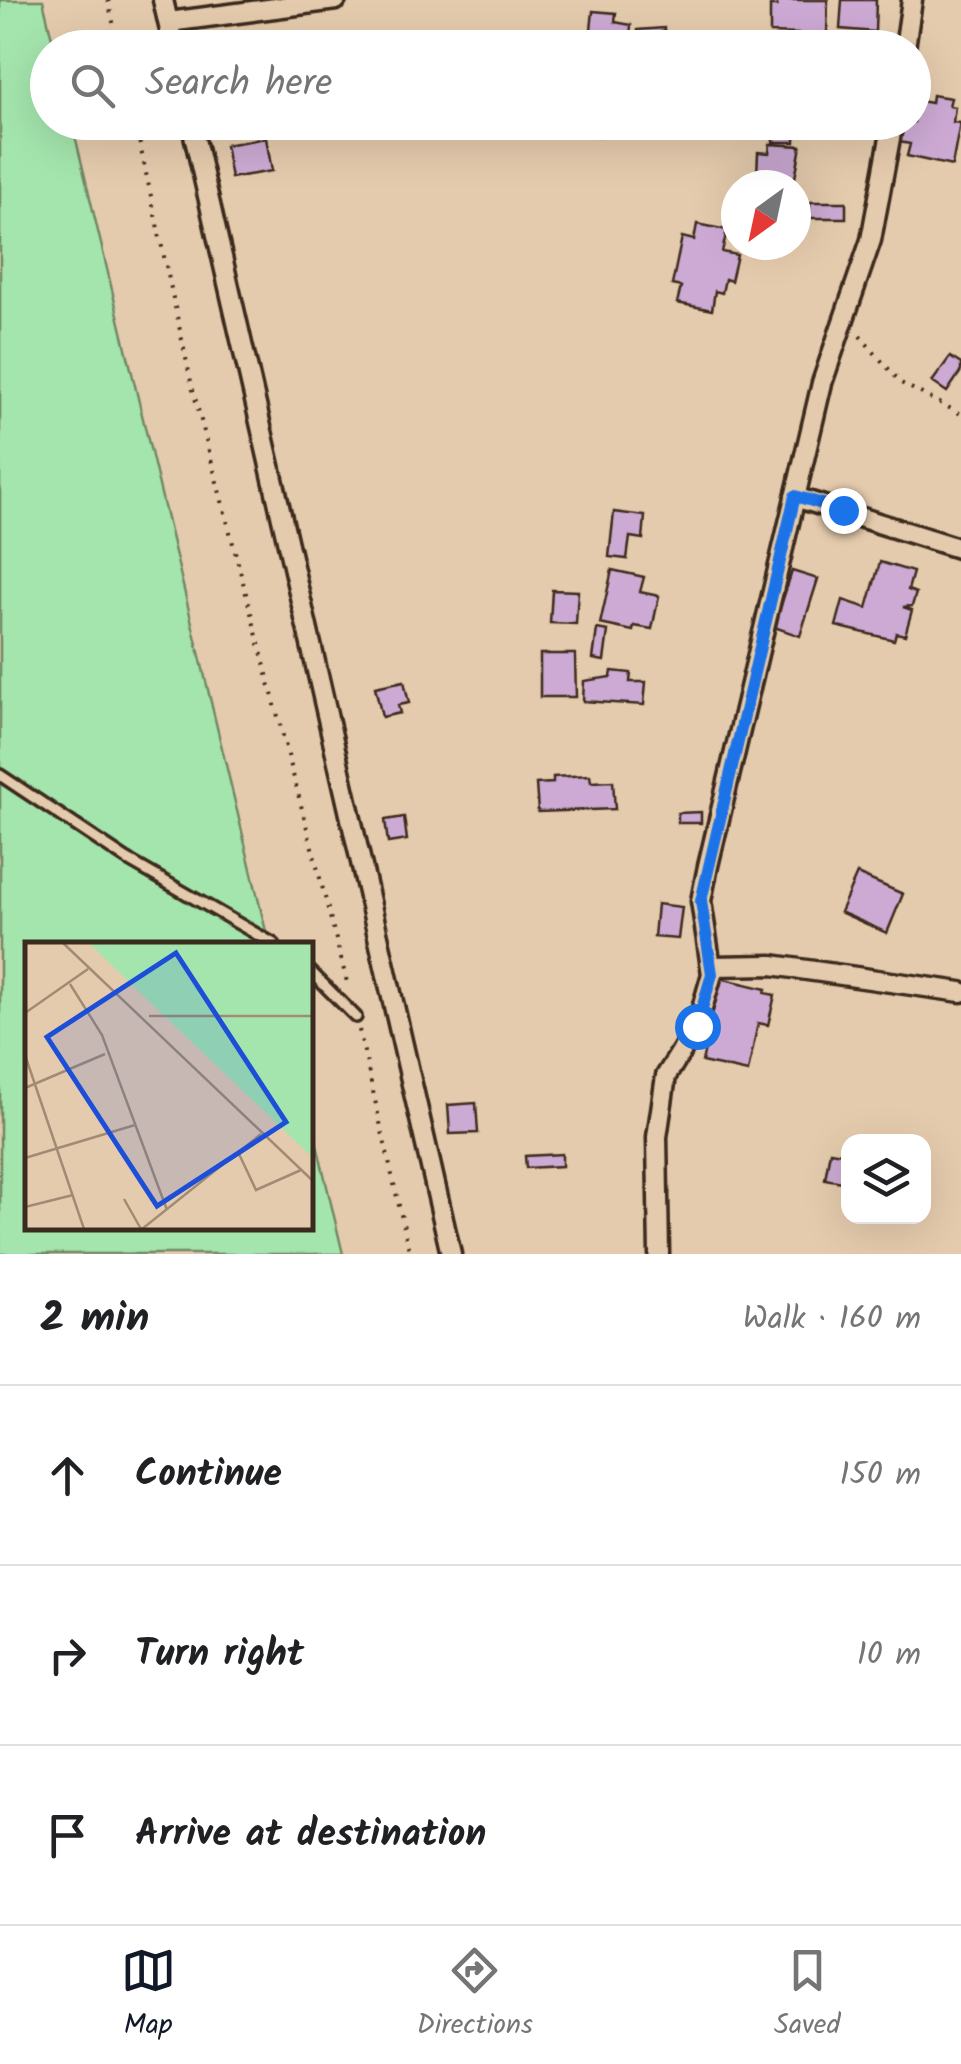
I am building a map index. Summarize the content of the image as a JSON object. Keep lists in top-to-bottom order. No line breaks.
{"north":"bottom left","page":{"search":"Search here","heading":["2 min","Walk · 160 m"],"list":[["Continue","150 m"],["Turn right","10 m"],"Arrive at destination"],"nav":["Map","Directions","Saved"]}}
